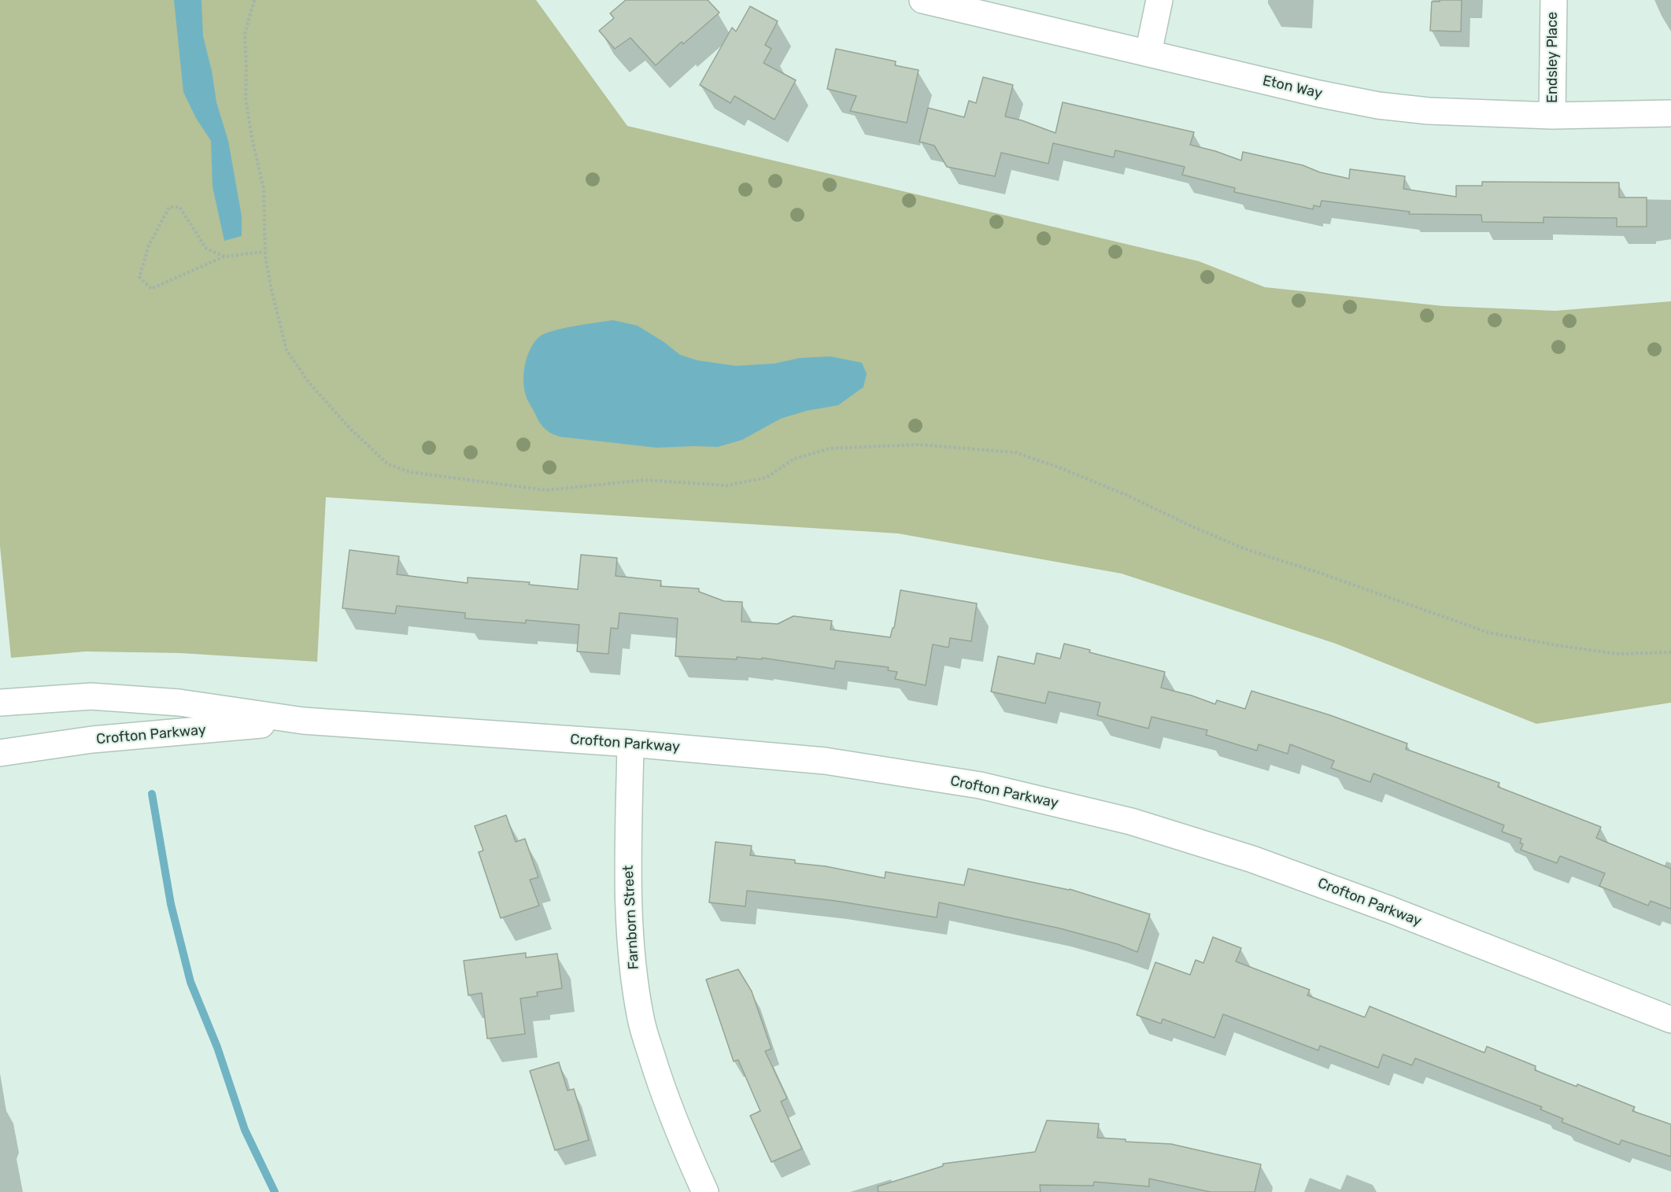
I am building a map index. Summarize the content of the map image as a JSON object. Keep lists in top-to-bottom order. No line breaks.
{"streets":{"street":["Endsley Place","Eton Way","Crofton Parkway","Farnborn Street"]},"crossings":[["Endsley Place","Eton Way"],["Crofton Parkway","Farnborn Street"]]}
